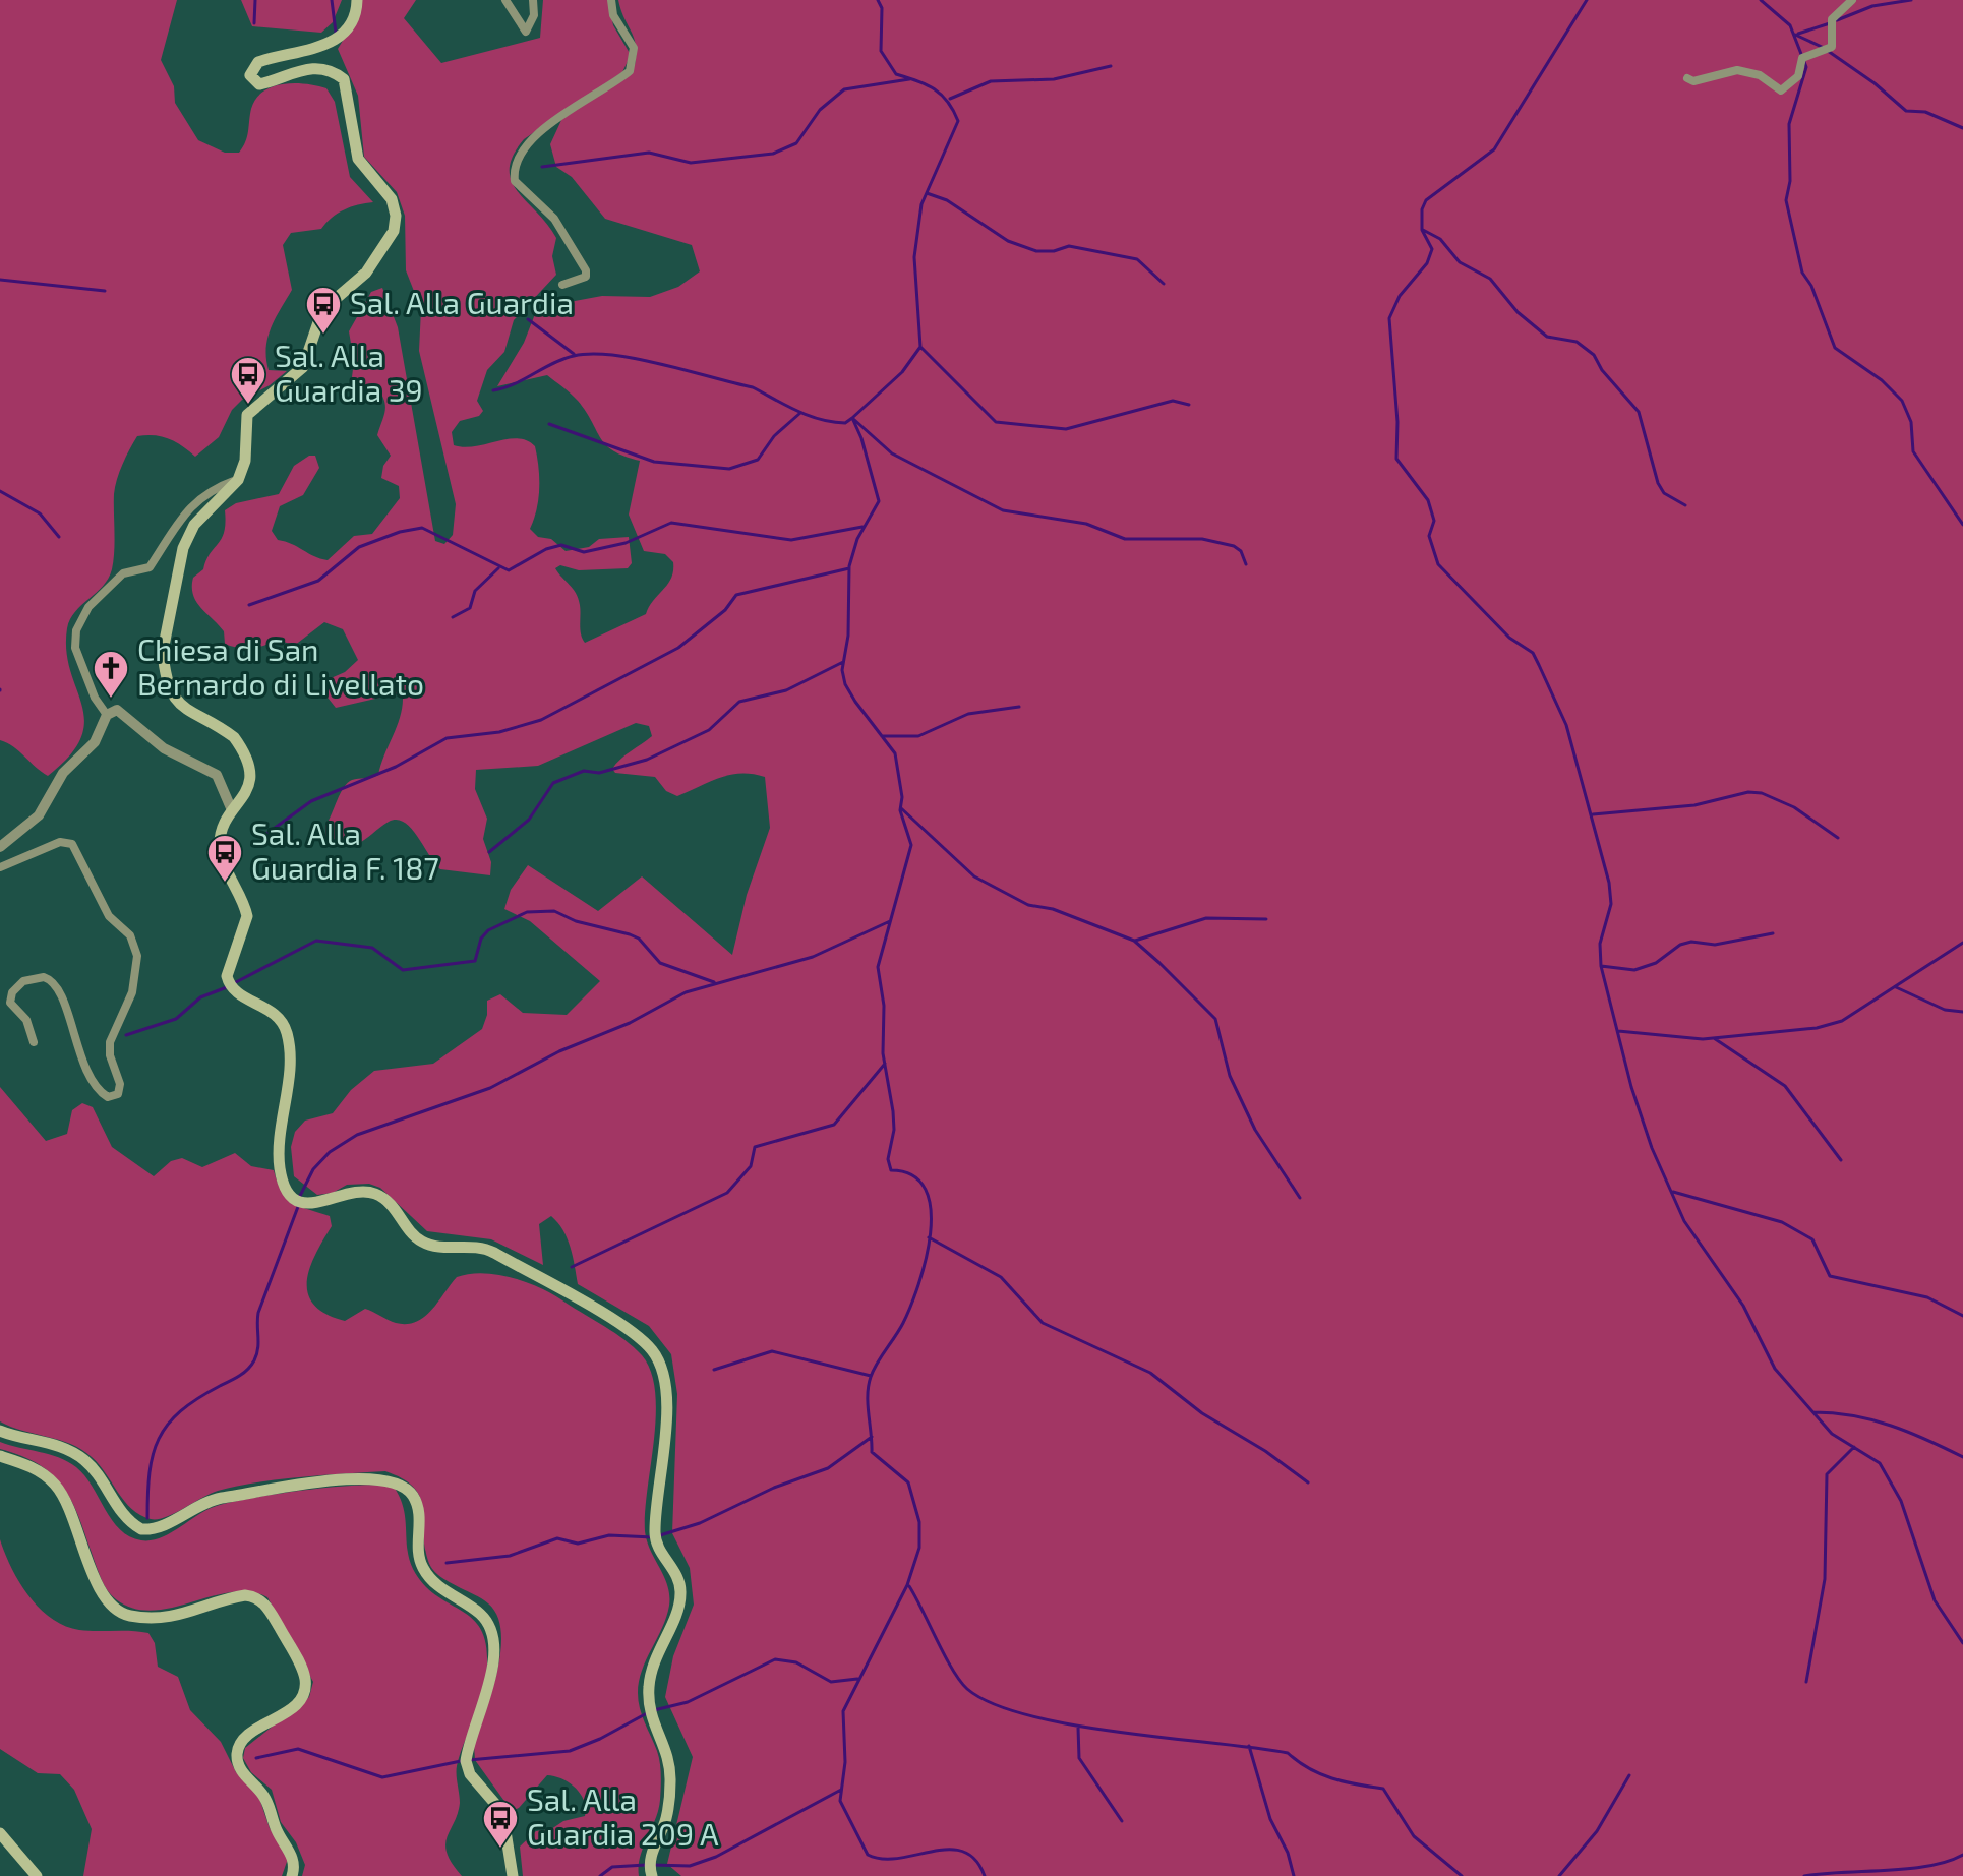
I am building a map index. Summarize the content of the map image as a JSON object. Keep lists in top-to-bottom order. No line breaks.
{"places":{"bus stop":["Sal. Alla Guardia","Sal. Alla Guardia 39","Sal. Alla Guardia F. 187","Sal. Alla Guardia 209 A"],"church":["Chiesa di San Bernardo di Livellato"]}}
